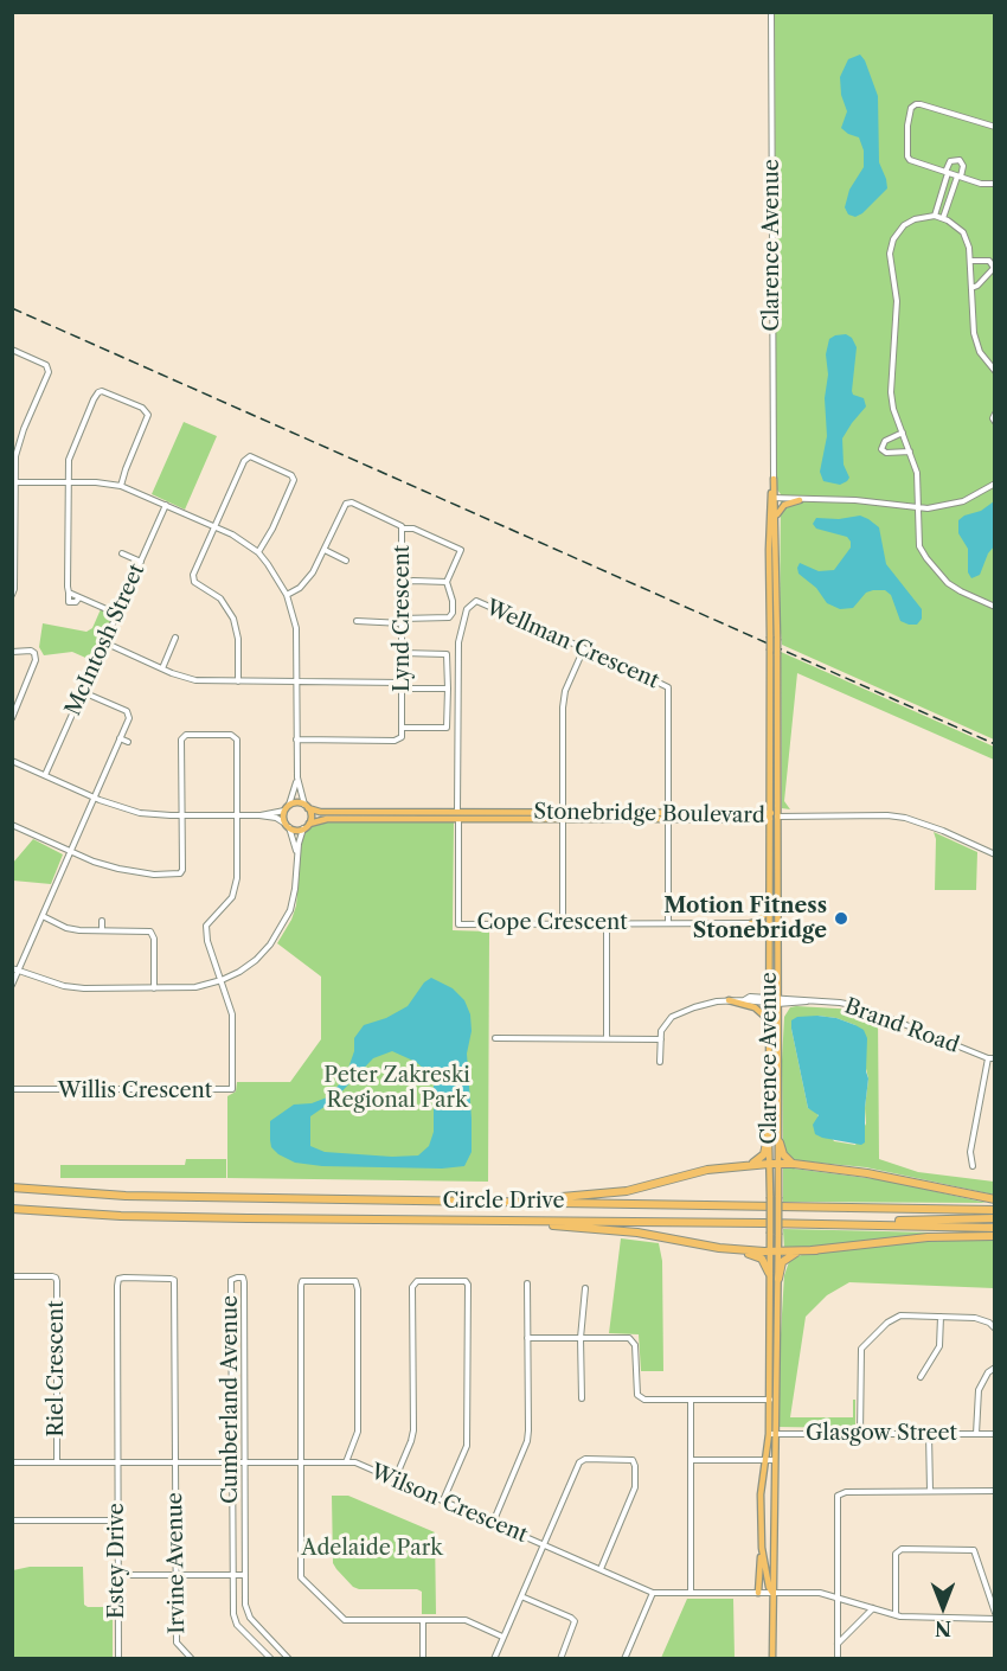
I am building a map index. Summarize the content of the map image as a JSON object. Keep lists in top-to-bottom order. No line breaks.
{"streets":{"highway":["Circle Drive"],"main road":["Clarence Avenue","Stonebridge Boulevard"],"street":["Lynd Crescent","McIntosh Street","Wellman Crescent","Cope Crescent","Brand Road","Willis Crescent","Riel Crescent","Cumberland Avenue","Glasgow Street","Wilson Crescent","Estey Drive","Irvine Avenue"]},"crossings":[["Clarence Avenue","Stonebridge Boulevard"],["Clarence Avenue","Brand Road"],["Clarence Avenue","Glasgow Street"],["Clarence Avenue","Wilson Crescent"],["Wellman Crescent","Stonebridge Boulevard"],["Stonebridge Boulevard","Cope Crescent"],["Riel Crescent","Wilson Crescent"],["Cumberland Avenue","Wilson Crescent"],["Wilson Crescent","Estey Drive"],["Wilson Crescent","Irvine Avenue"],["Estey Drive","Irvine Avenue"]],"parks":["Peter Zakreski Regional Park","Adelaide Park"],"places":["Motion Fitness Stonebridge"],"north":"bottom"}
